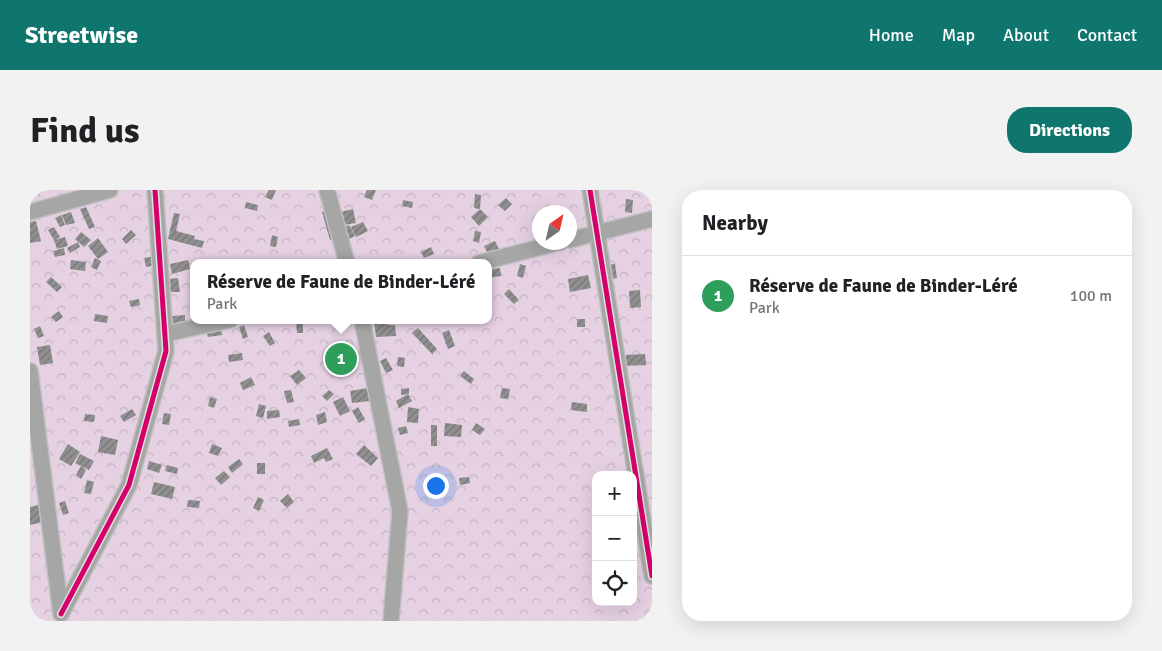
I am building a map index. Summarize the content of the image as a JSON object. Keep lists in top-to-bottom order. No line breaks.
{"north":"top right","page":{"header":"Streetwise","nav":["Home","Map","About","Contact"],"buttons":"Directions","title":"Find us","heading":"Nearby","list":[{"mark":"1","name":"Réserve de Faune de Binder-Léré","note":"Park","value":"100 m"}],"popup":["Réserve de Faune de Binder-Léré","Park"],"pins":"1","map_buttons":["+","−"]}}
